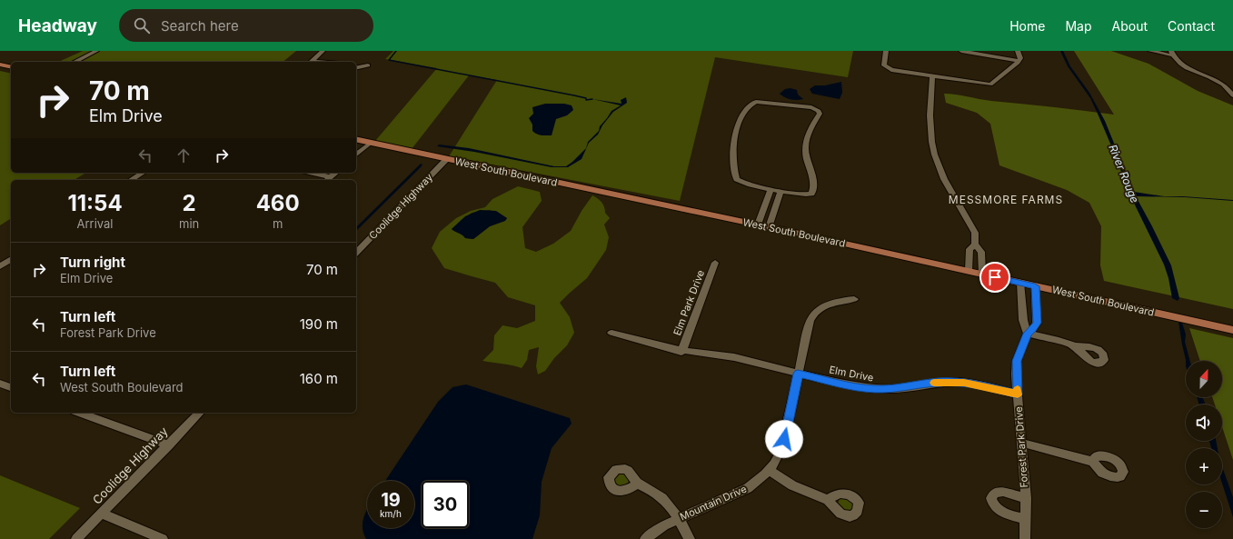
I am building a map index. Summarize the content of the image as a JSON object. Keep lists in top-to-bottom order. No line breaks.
{"streets":{"main road":["West South Boulevard"],"street":["Coolidge Highway","Elm Park Drive","Elm Drive","Forest Park Drive","Mountain Drive"]},"crossings":[["West South Boulevard","Coolidge Highway"],["West South Boulevard","Forest Park Drive"],["Elm Park Drive","Elm Drive"],["Elm Drive","Forest Park Drive"],["Elm Drive","Mountain Drive"]],"districts":["MESSMORE FARMS"],"water":["River Rouge"],"north":"top","page":{"header":"Headway","search":"Search here","nav":["Home","Map","About","Contact"],"turn":["70 m","Elm Drive"],"eta":["11:54","Arrival","2","min","460","m"],"list":[{"name":"Turn right","note":"Elm Drive","value":"70 m"},{"name":"Turn left","note":"Forest Park Drive","value":"190 m"},{"name":"Turn left","note":"West South Boulevard","value":"160 m"}],"map_buttons":["+","−"],"speed":"19 km/h","limit":"30"}}
